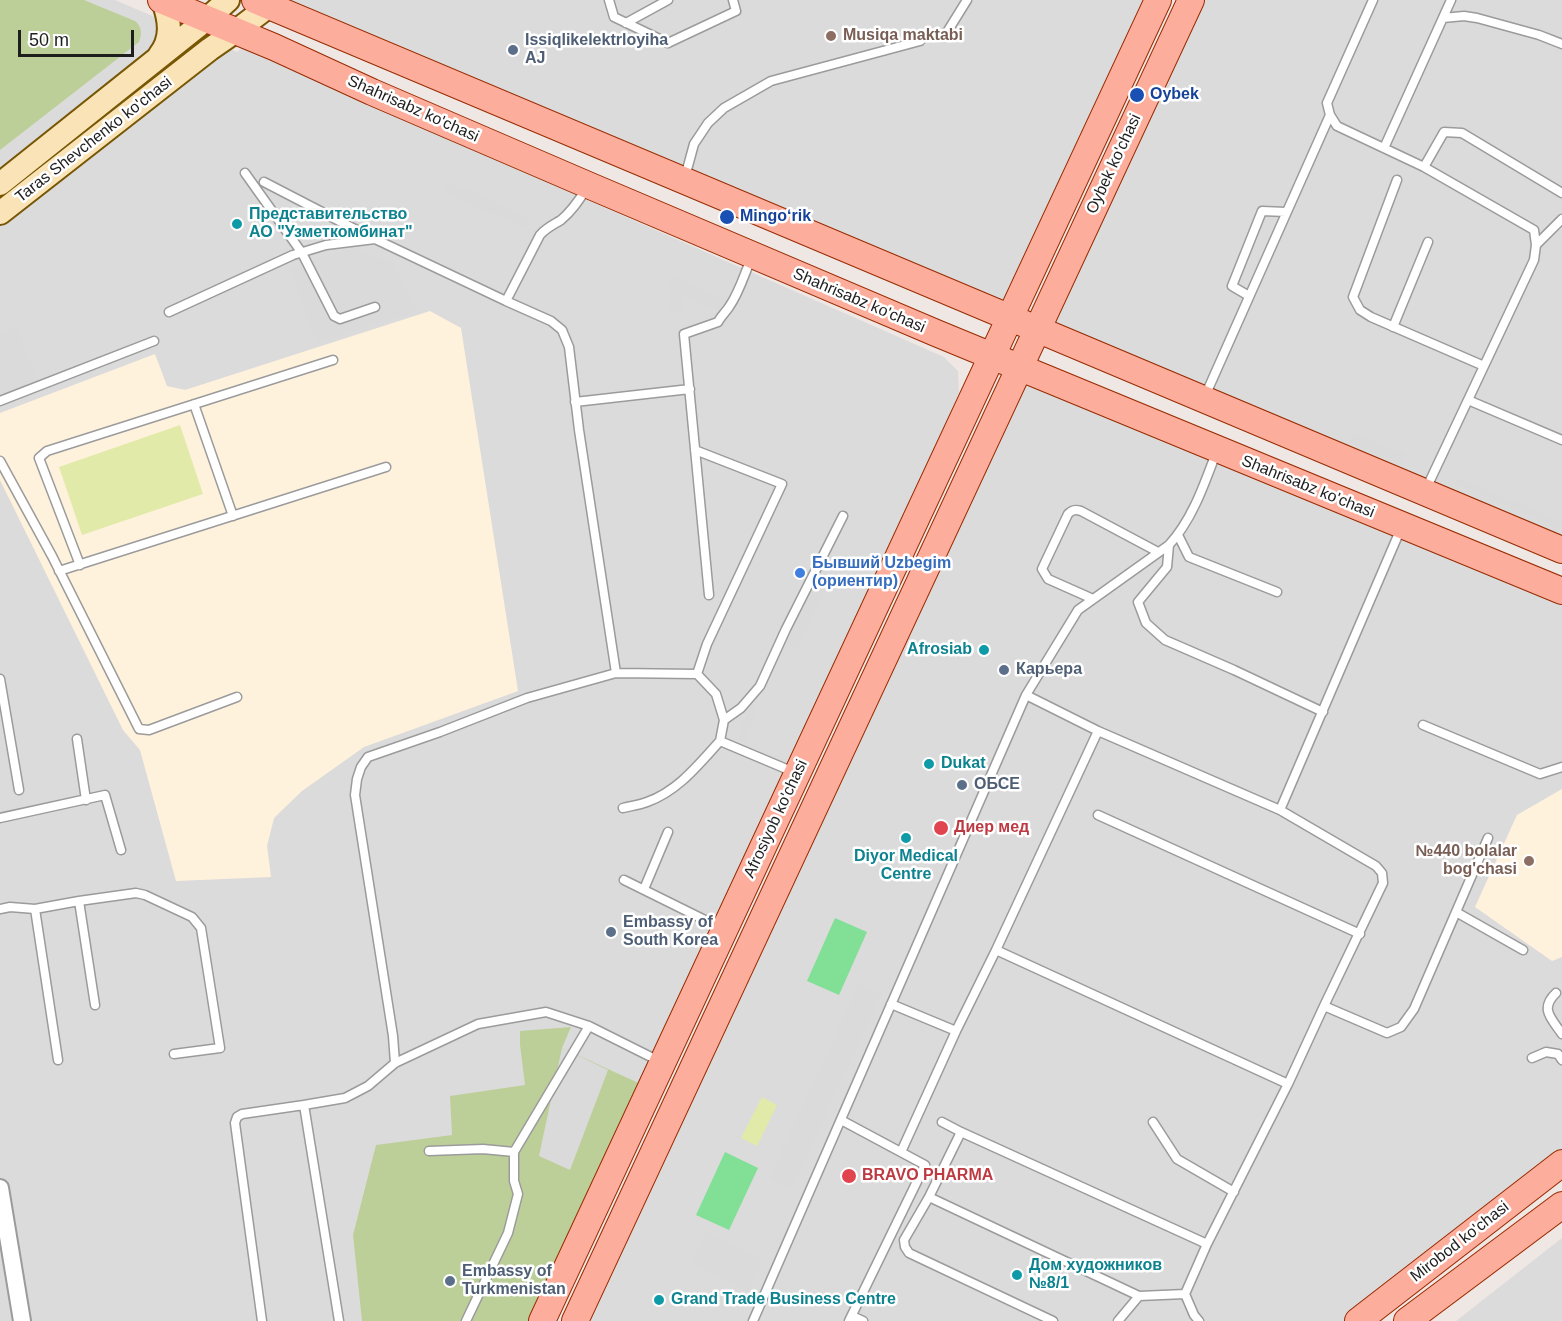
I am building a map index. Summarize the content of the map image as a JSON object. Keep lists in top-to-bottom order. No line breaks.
{"streets":{"main road":["Shahrisabz ko'chasi","Taras Shevchenko ko'chasi","Oybek ko'chasi","Afrosiyob ko'chasi","Mirobod ko'chasi"]},"crossings":[["Shahrisabz ko'chasi","Taras Shevchenko ko'chasi"],["Shahrisabz ko'chasi","Afrosiyob ko'chasi"],["Oybek ko'chasi","Afrosiyob ko'chasi"]],"places":["Musiqa maktabi","Issiqlikelektrloyiha AJ","Oybek","Mingoʻrik","Представительство АО \"Узметкомбинат\"","Бывший Uzbegim (ориентир)","Afrosiab","Карьера","Dukat","ОБСЕ","Диер мед","Diyor Medical Centre","№440 bolalar bog'chasi","Embassy of South Korea","BRAVO PHARMA","Дом художников №8/1","Embassy of Turkmenistan","Grand Trade Business Centre"],"scale_bar":"50 m"}
